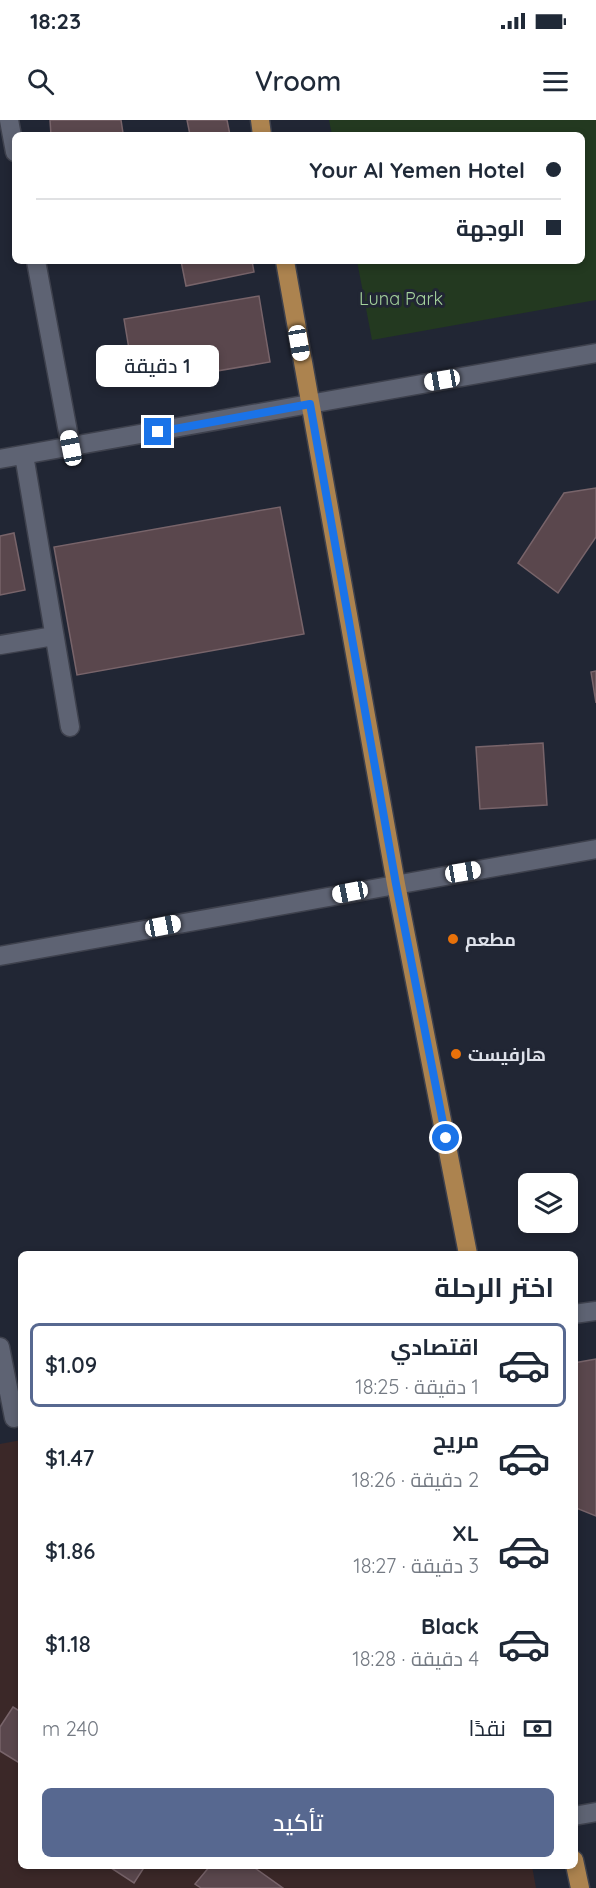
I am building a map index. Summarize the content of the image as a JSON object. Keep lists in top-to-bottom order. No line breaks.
{"parks":["Luna Park"],"places":["مطعم","هارفيست"],"page":{"status":"18:23","header":"Vroom","banner":["Your Al Yemen Hotel","الوجهة"],"bubble":"1 دقيقة","heading":"اختر الرحلة","list":[{"name":"اقتصادي","note":"1 دقيقة · 18:25","value":"$1.09"},{"name":"مريح","note":"2 دقيقة · 18:26","value":"$1.47"},{"name":"XL","note":"3 دقيقة · 18:27","value":"$1.86"},{"name":"Black","note":"4 دقيقة · 18:28","value":"$1.18"}],"pay":["نقدًا","240 m"],"buttons":"تأكيد"}}
